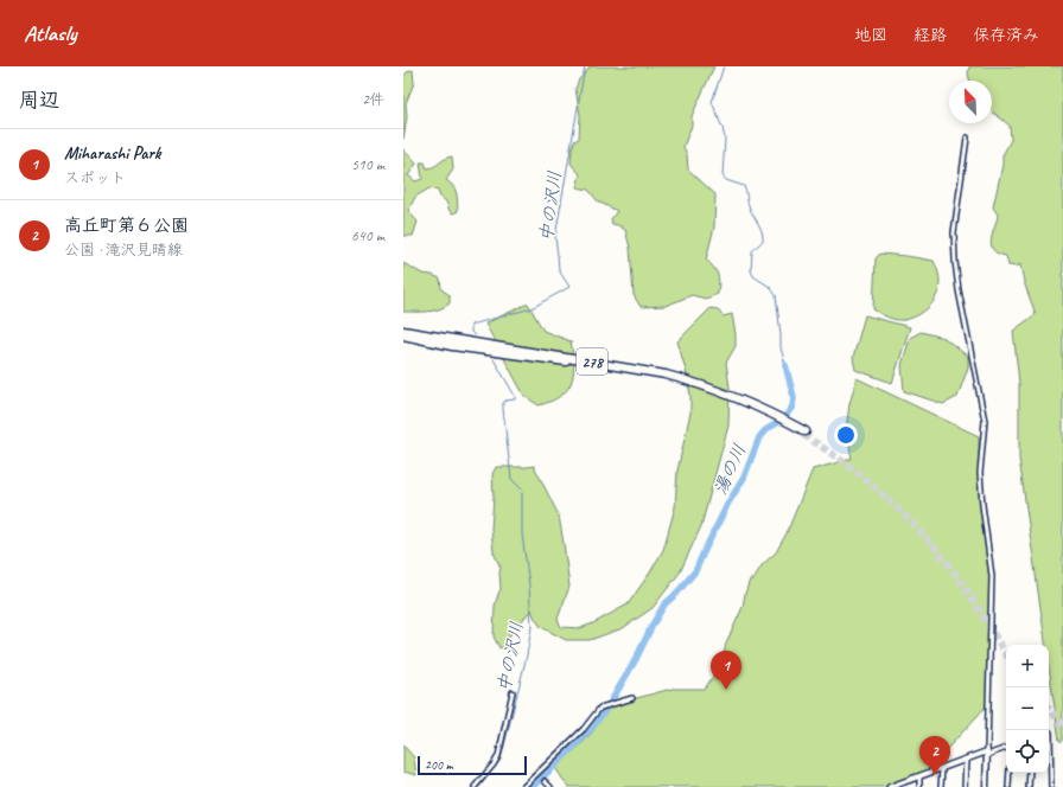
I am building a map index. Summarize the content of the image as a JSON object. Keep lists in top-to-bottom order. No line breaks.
{"streets":{"highway":["278"]},"water":["中の沢川","湯の川"],"scale_bar":"200 m","north":"top left","page":{"header":"Atlasly","nav":["地図","経路","保存済み"],"heading":["周辺","2件"],"list":[{"mark":"1","name":"Miharashi Park","note":"スポット","value":"510 m"},{"mark":"2","name":"高丘町第６公園","note":"公園 · 滝沢見晴線","value":"640 m"}],"map_buttons":["+","−"],"pins":["1","2"],"scale":"200 m"}}
